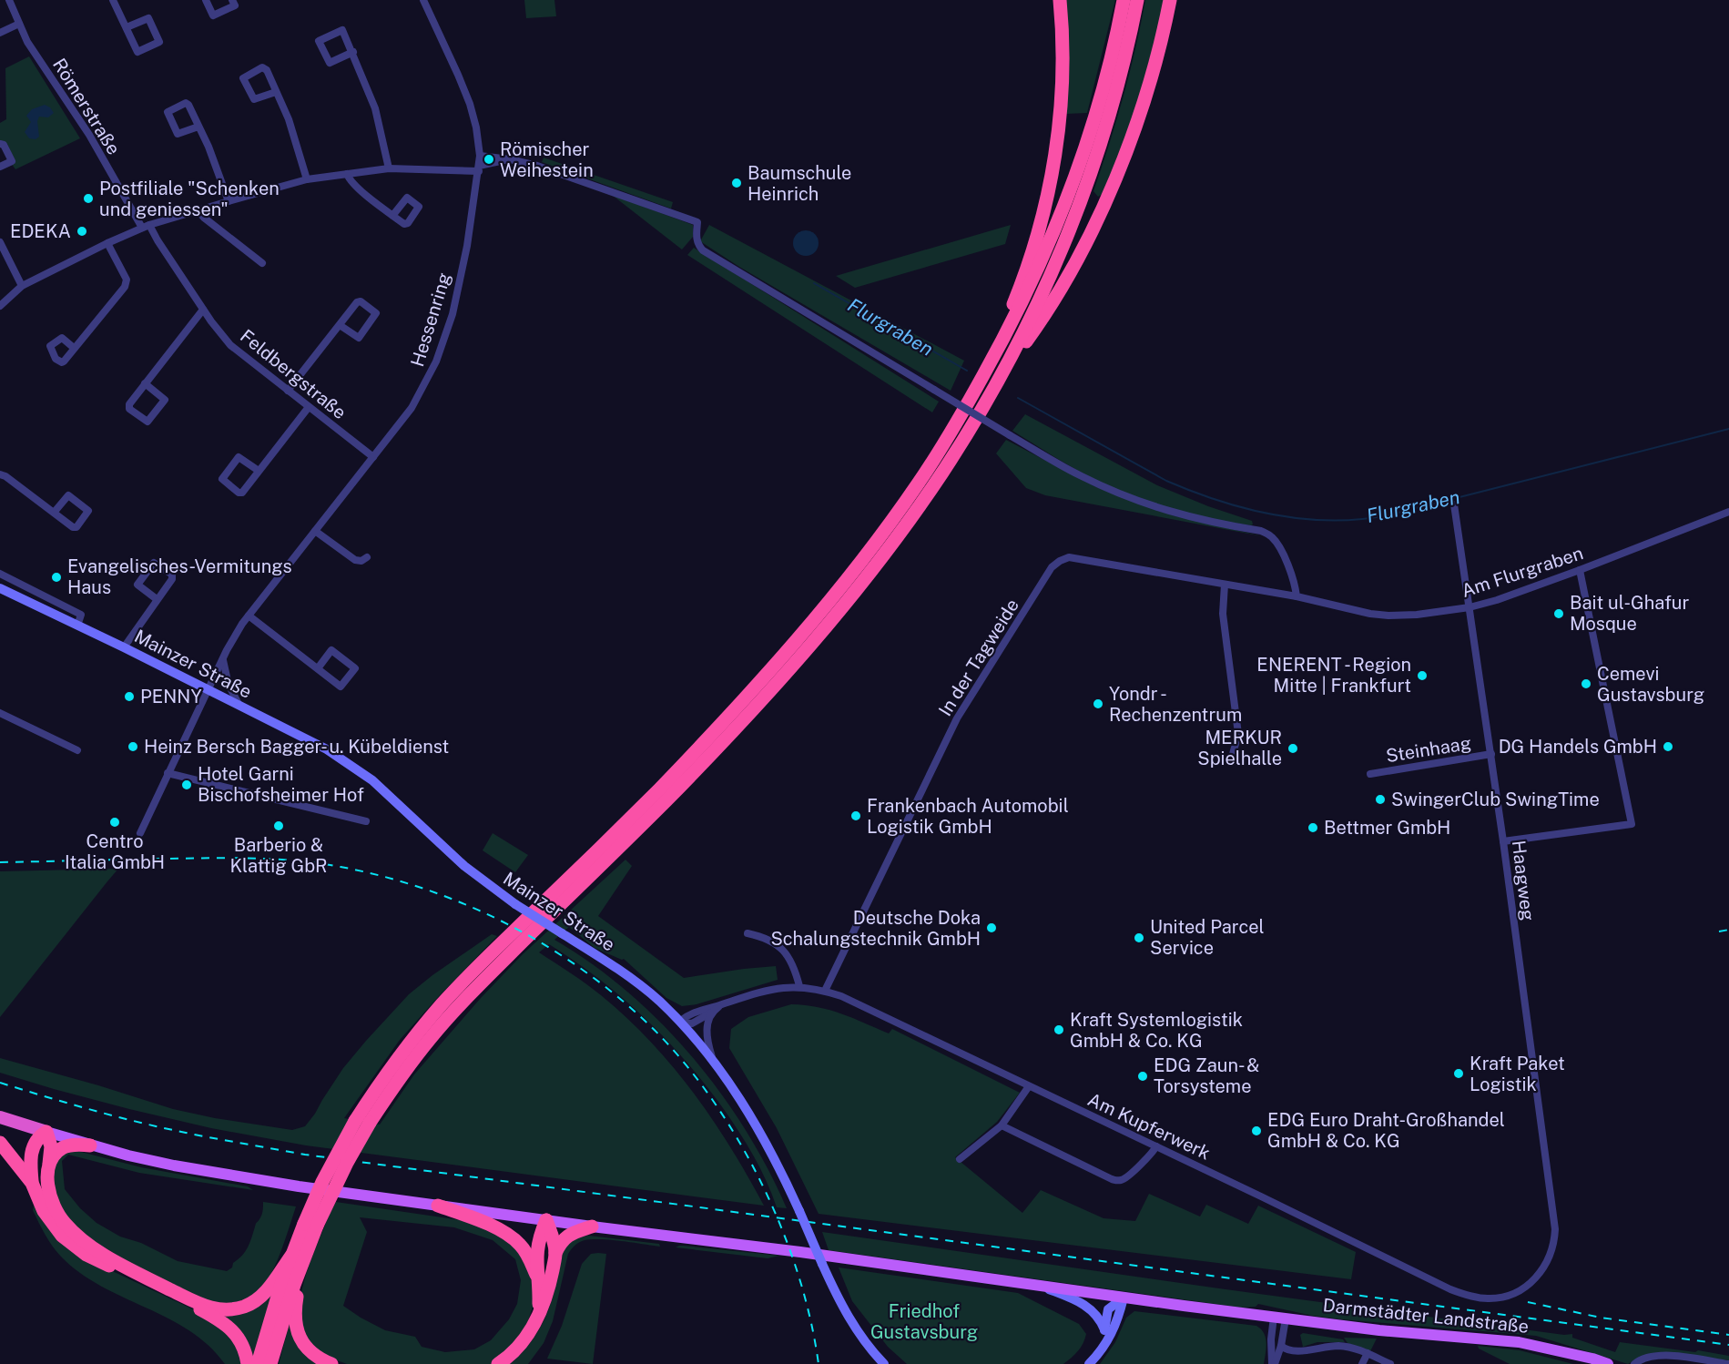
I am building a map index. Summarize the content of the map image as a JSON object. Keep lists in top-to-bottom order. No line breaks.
{"streets":{"main road":["Mainzer Straße","Darmstädter Landstraße"],"street":["Römerstraße","Hessenring","Feldbergstraße","Am Flurgraben","In der Tagweide","Steinhaag","Haagweg","Am Kupferwerk"]},"crossings":[["Römerstraße","Feldbergstraße"],["Hessenring","Feldbergstraße"],["Hessenring","Mainzer Straße"],["Am Flurgraben","In der Tagweide"],["Am Flurgraben","Haagweg"],["In der Tagweide","Am Kupferwerk"],["Mainzer Straße","Am Kupferwerk"],["Steinhaag","Haagweg"],["Haagweg","Am Kupferwerk"]],"water":["Flurgraben"],"parks":["Friedhof Gustavsburg"],"places":["Römischer Weihestein","Baumschule Heinrich","Postfiliale \"Schenken und geniessen\"","EDEKA","Evangelisches-Vermitungs Haus","Bait ul-Ghafur Mosque","ENERENT - Region Mitte | Frankfurt","Cemevi Gustavsburg","PENNY","Yondr - Rechenzentrum","Heinz Bersch Bagger- u. Kübeldienst","DG Handels GmbH","MERKUR Spielhalle","Hotel Garni Bischofsheimer Hof","SwingerClub SwingTime","Frankenbach Automobil Logistik GmbH","Centro Italia GmbH","Barberio & Klattig GbR","Bettmer GmbH","Deutsche Doka Schalungstechnik GmbH","United Parcel Service","Kraft Systemlogistik GmbH & Co. KG","Kraft Paket Logistik","EDG Zaun- & Torsysteme","EDG Euro Draht-Großhandel GmbH & Co. KG"]}
